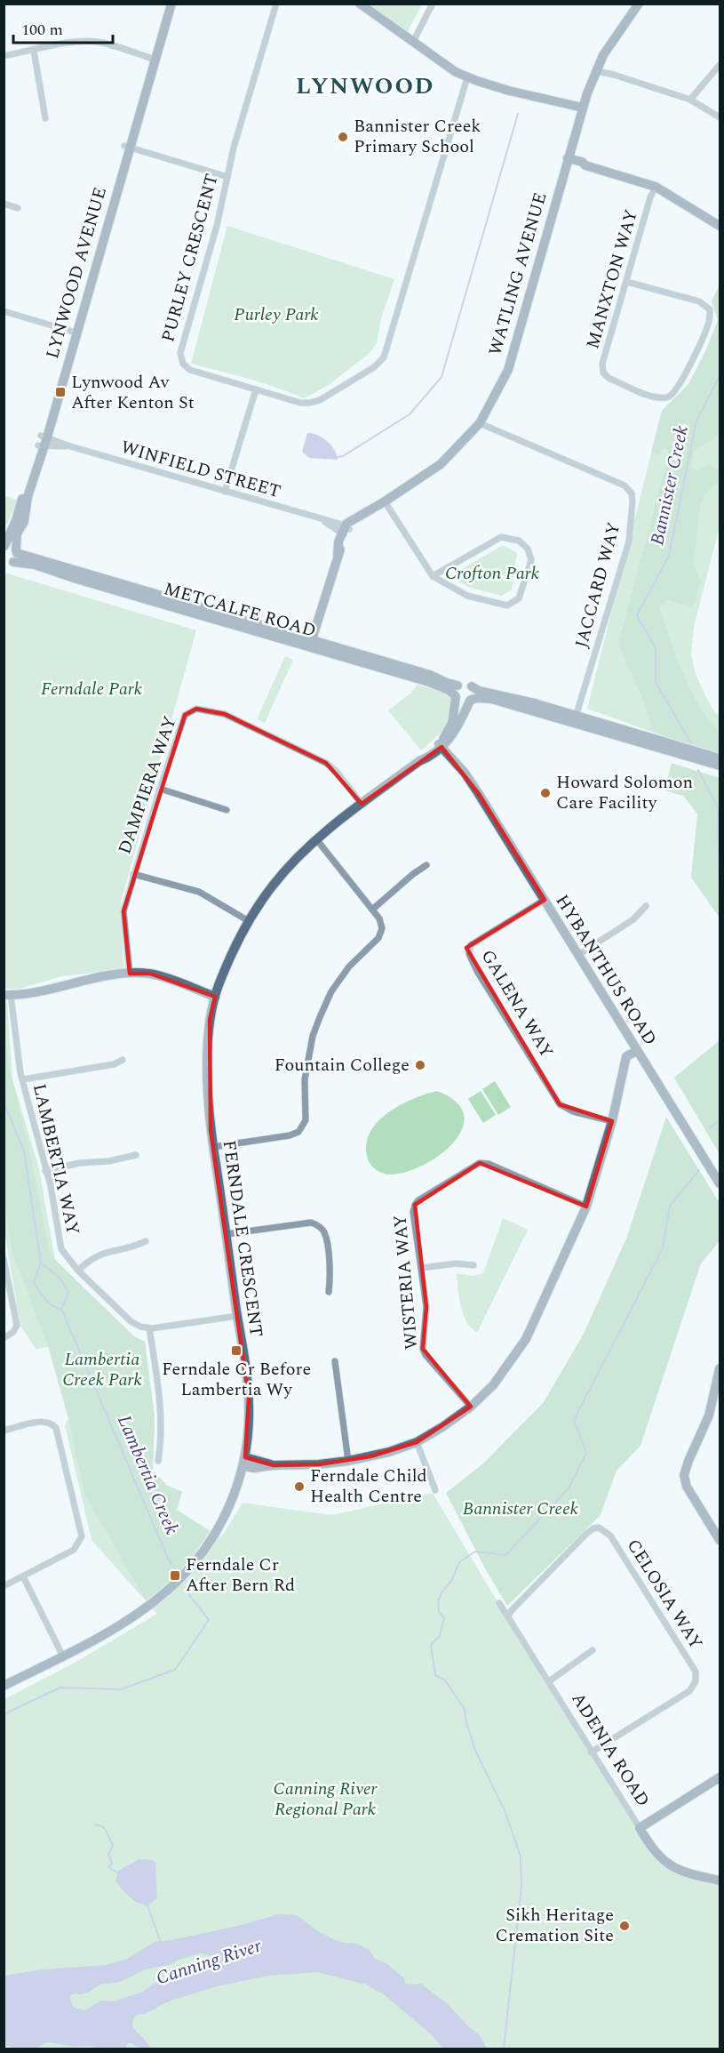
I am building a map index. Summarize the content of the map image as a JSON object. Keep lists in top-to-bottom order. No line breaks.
{"streets":{"street":["PURLEY CRESCENT","LYNWOOD AVENUE","WATLING AVENUE","MANXTON WAY","WINFIELD STREET","JACCARD WAY","METCALFE ROAD","DAMPIERA WAY","HYBANTHUS ROAD","GALENA WAY","LAMBERTIA WAY","FERNDALE CRESCENT","WISTERIA WAY","CELOSIA WAY","ADENIA ROAD"]},"crossings":[["LYNWOOD AVENUE","WINFIELD STREET"],["LYNWOOD AVENUE","METCALFE ROAD"],["WATLING AVENUE","WINFIELD STREET"],["WATLING AVENUE","JACCARD WAY"],["WATLING AVENUE","METCALFE ROAD"],["JACCARD WAY","METCALFE ROAD"],["METCALFE ROAD","FERNDALE CRESCENT"],["DAMPIERA WAY","FERNDALE CRESCENT"],["HYBANTHUS ROAD","GALENA WAY"],["HYBANTHUS ROAD","FERNDALE CRESCENT"],["CELOSIA WAY","ADENIA ROAD"]],"districts":["LYNWOOD"],"water":["Bannister Creek","Lambertia Creek","Canning River"],"parks":["Purley Park","Crofton Park","Ferndale Park","Lambertia Creek Park","Bannister Creek","Canning River Regional Park"],"places":{"other":["Bannister Creek Primary School","Howard Solomon Care Facility","Fountain College","Ferndale Child Health Centre","Sikh Heritage Cremation Site"],"transit":["Lynwood Av After Kenton St","Ferndale Cr Before Lambertia Wy","Ferndale Cr After Bern Rd"]},"scale_bar":"100 m"}
